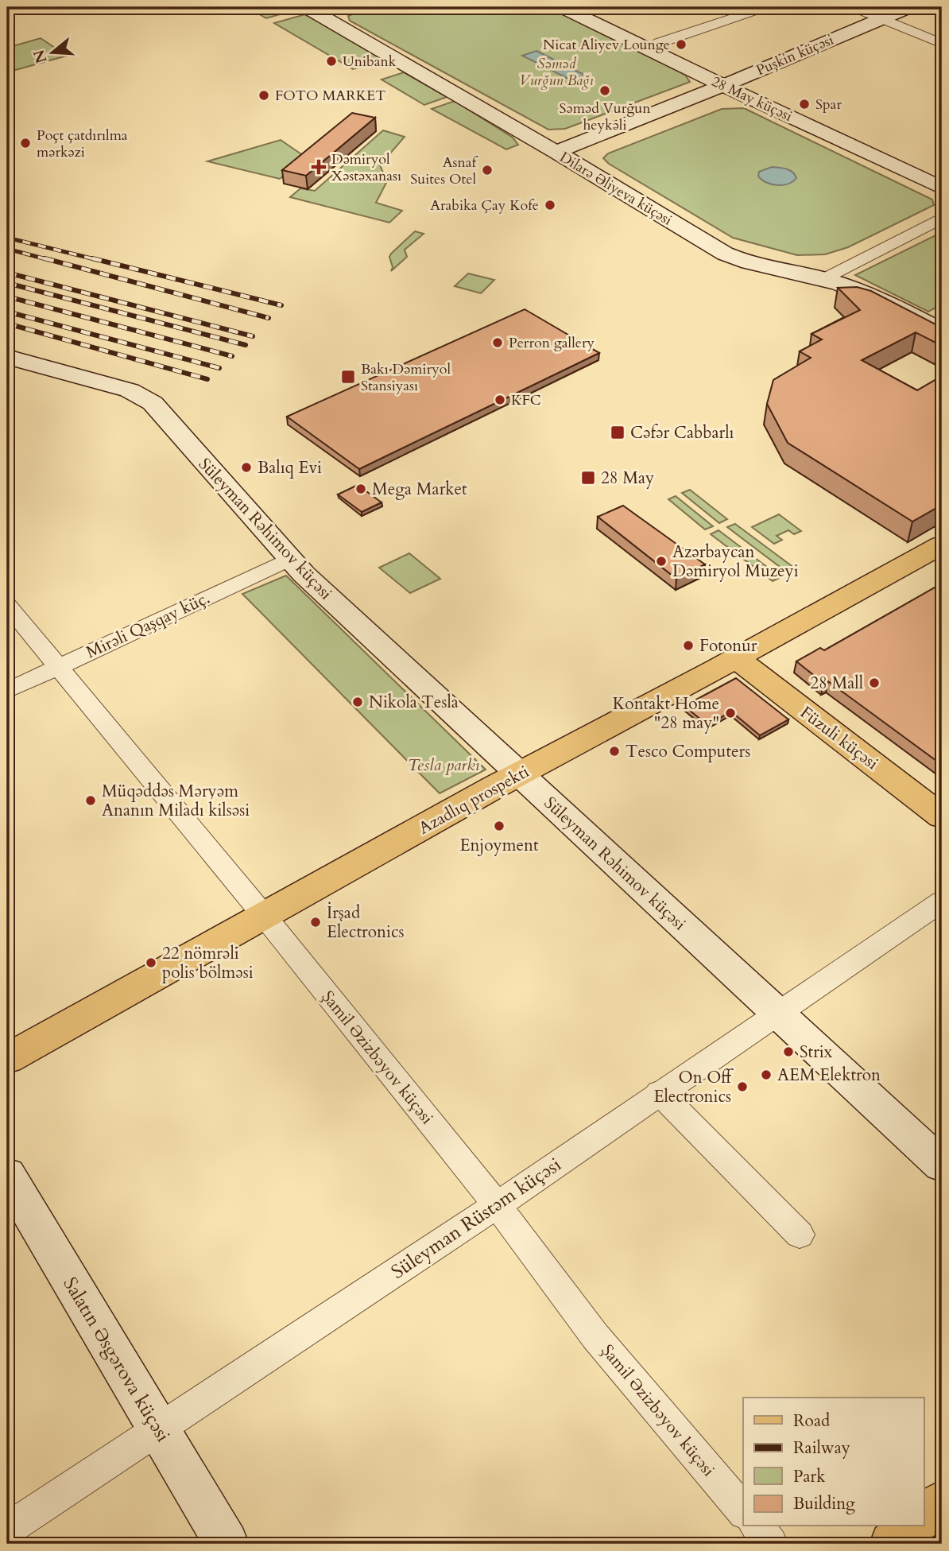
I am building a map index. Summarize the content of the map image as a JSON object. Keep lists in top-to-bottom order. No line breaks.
{"streets":{"main road":["Puşkin küçəsi","28 May küçəsi","Dilarə Əliyeva küçəsi","Süleyman Rəhimov küçəsi","Füzuli küçəsi","Azadlıq prospekti","Salatın Əsgərova küçəsi"],"street":["Mirəli Qaşqay küç.","Şamil Əzizbəyov küçəsi","Süleyman Rüstəm küçəsi"]},"crossings":[["Puşkin küçəsi","28 May küçəsi"],["Puşkin küçəsi","Dilarə Əliyeva küçəsi"],["Süleyman Rəhimov küçəsi","Mirəli Qaşqay küç."],["Süleyman Rəhimov küçəsi","Azadlıq prospekti"],["Süleyman Rəhimov küçəsi","Süleyman Rüstəm küçəsi"],["Mirəli Qaşqay küç.","Şamil Əzizbəyov küçəsi"],["Füzuli küçəsi","Azadlıq prospekti"],["Azadlıq prospekti","Şamil Əzizbəyov küçəsi"],["Şamil Əzizbəyov küçəsi","Süleyman Rüstəm küçəsi"],["Süleyman Rüstəm küçəsi","Salatın Əsgərova küçəsi"]],"parks":["Səməd Vurğun Bağı","Tesla parkı"],"places":{"other":["Nicat Aliyev Lounge","Unibank","Səməd Vurğun heykəli","FOTO MARKET","Spar","Poçt çatdırılma mərkəzi","Asnaf Suites Otel","Arabika Çay Kofe","Perron gallery","KFC","Balıq Evi","Mega Market","Azərbaycan Dəmiryol Muzeyi","Fotonur","28 Mall","Nikola Tesla","Kontakt Home \"28 may\"","Tesco Computers","Müqəddəs Məryəm Ananın Miladı kilsəsi","Enjoyment","İrşad Electronics","22 nömrəli polis bölməsi","Strix","AEM Elektron","On Off Electronics"],"health":["Dəmiryol Xəstəxanası"],"transit":["Bakı Dəmiryol Stansiyası","Cəfər Cabbarlı","28 May"]},"legend":["Road","Railway","Park","Building"],"north":"left"}
